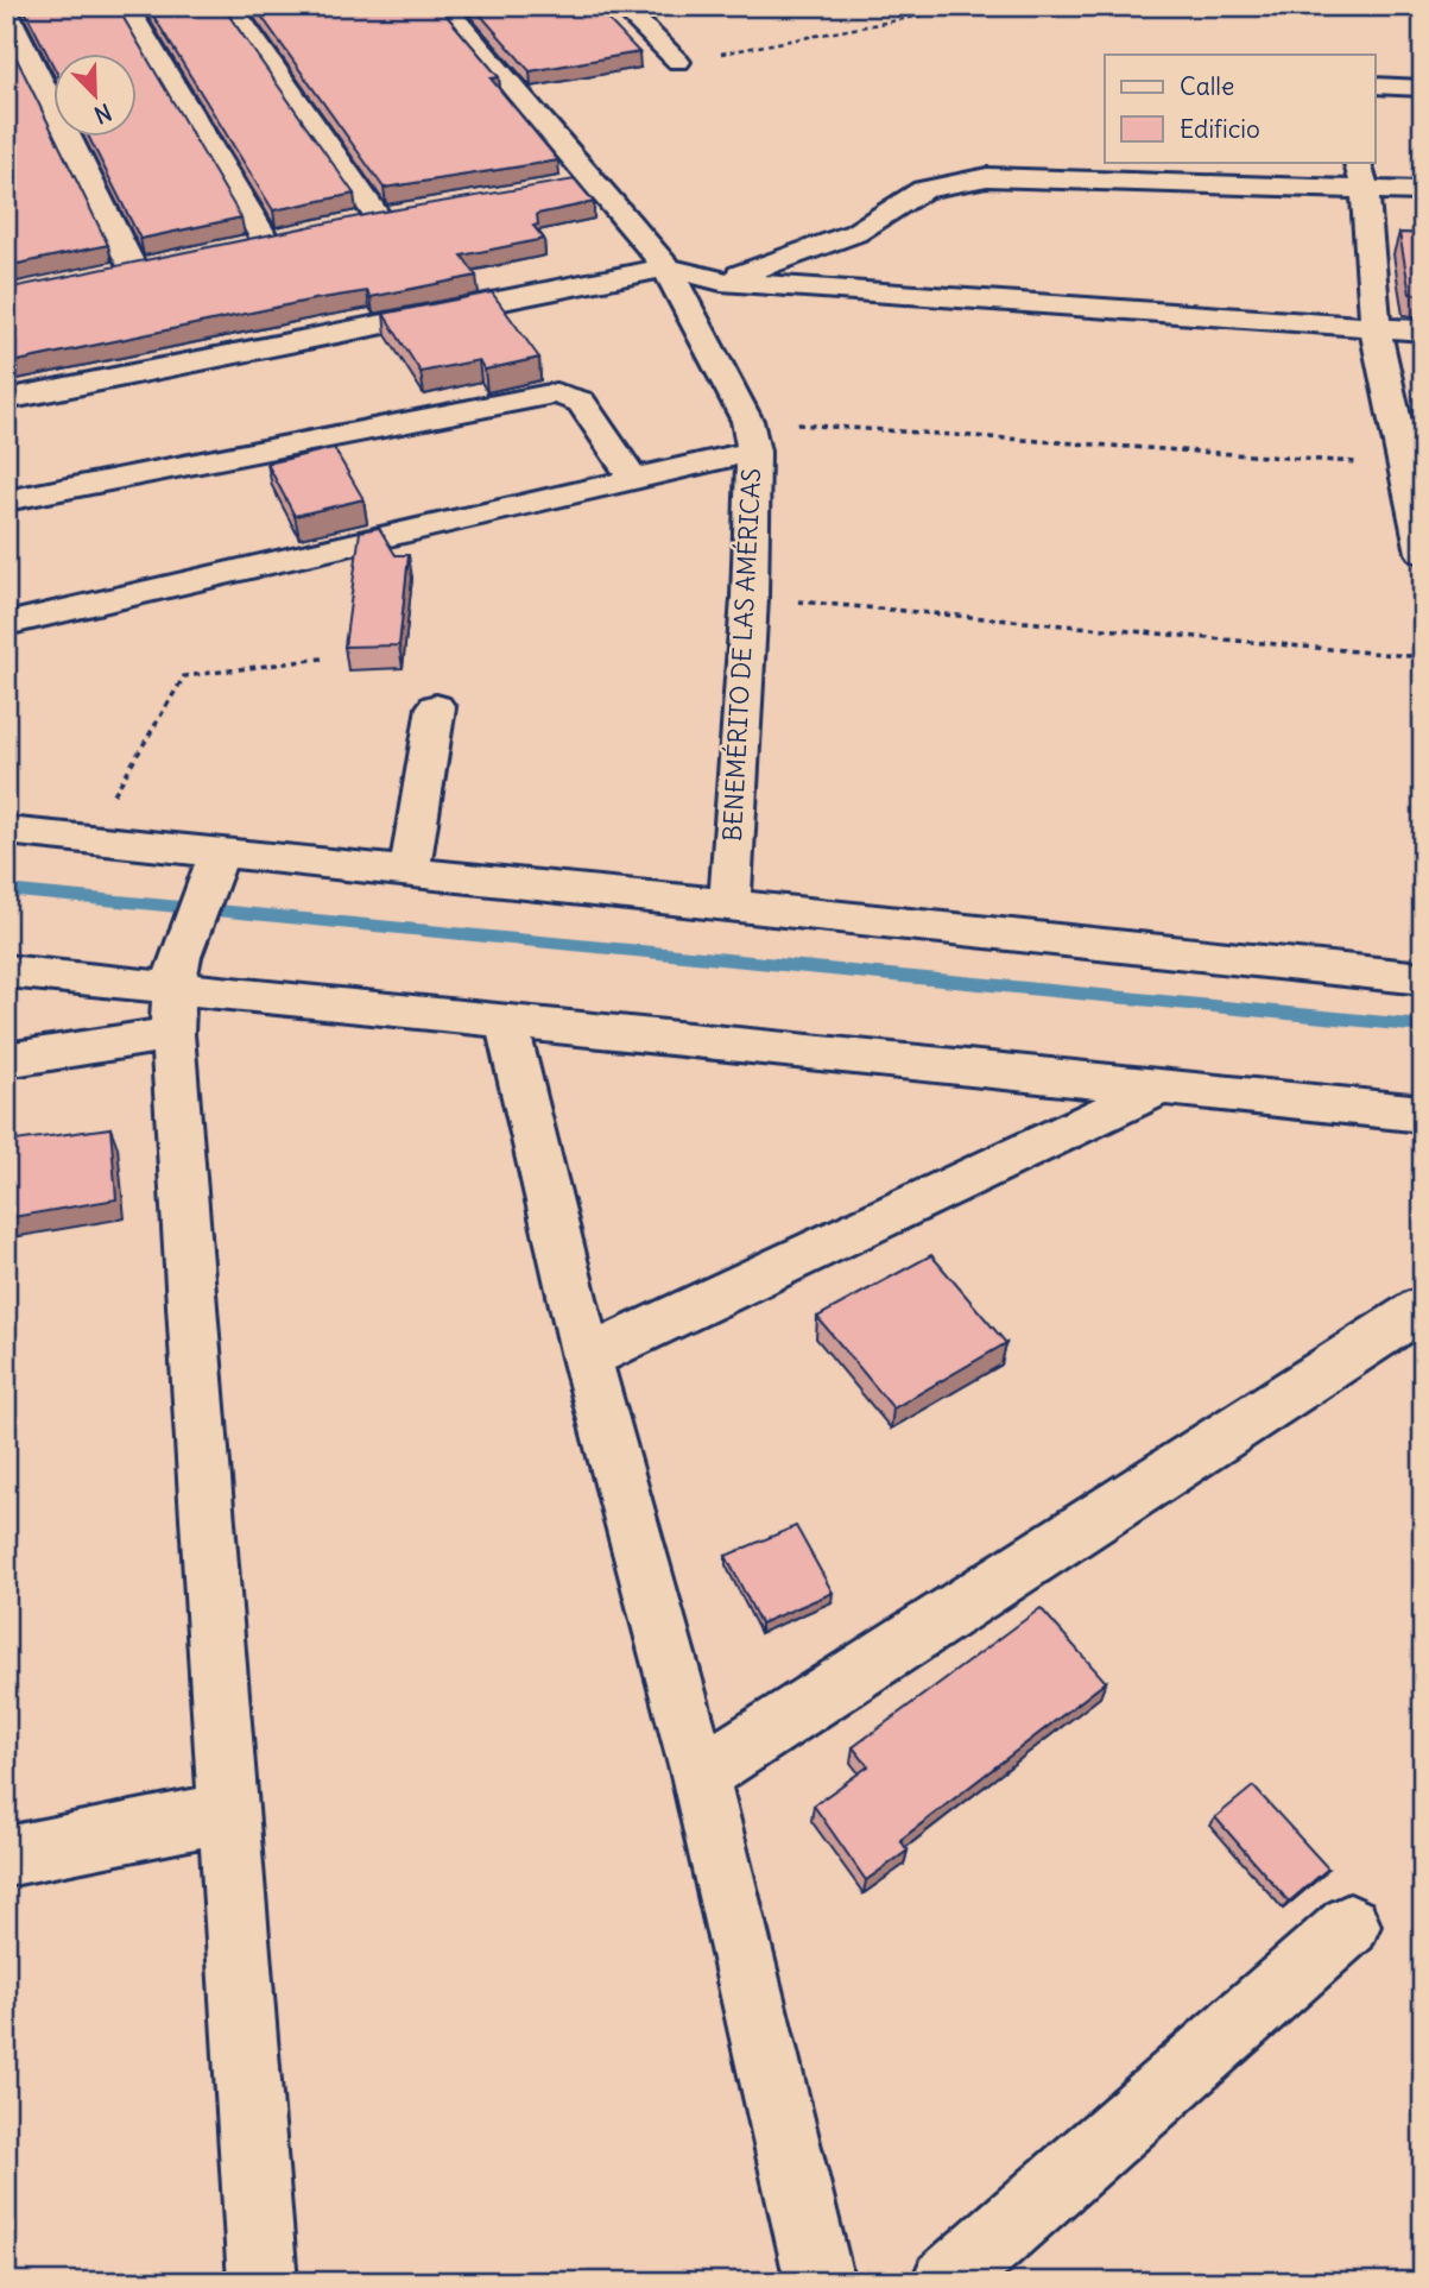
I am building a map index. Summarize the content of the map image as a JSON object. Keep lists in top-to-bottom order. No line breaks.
{"streets":{"street":["BENEMÉRITO DE LAS AMÉRICAS"]},"legend":["Calle","Edificio"],"north":"bottom right"}
